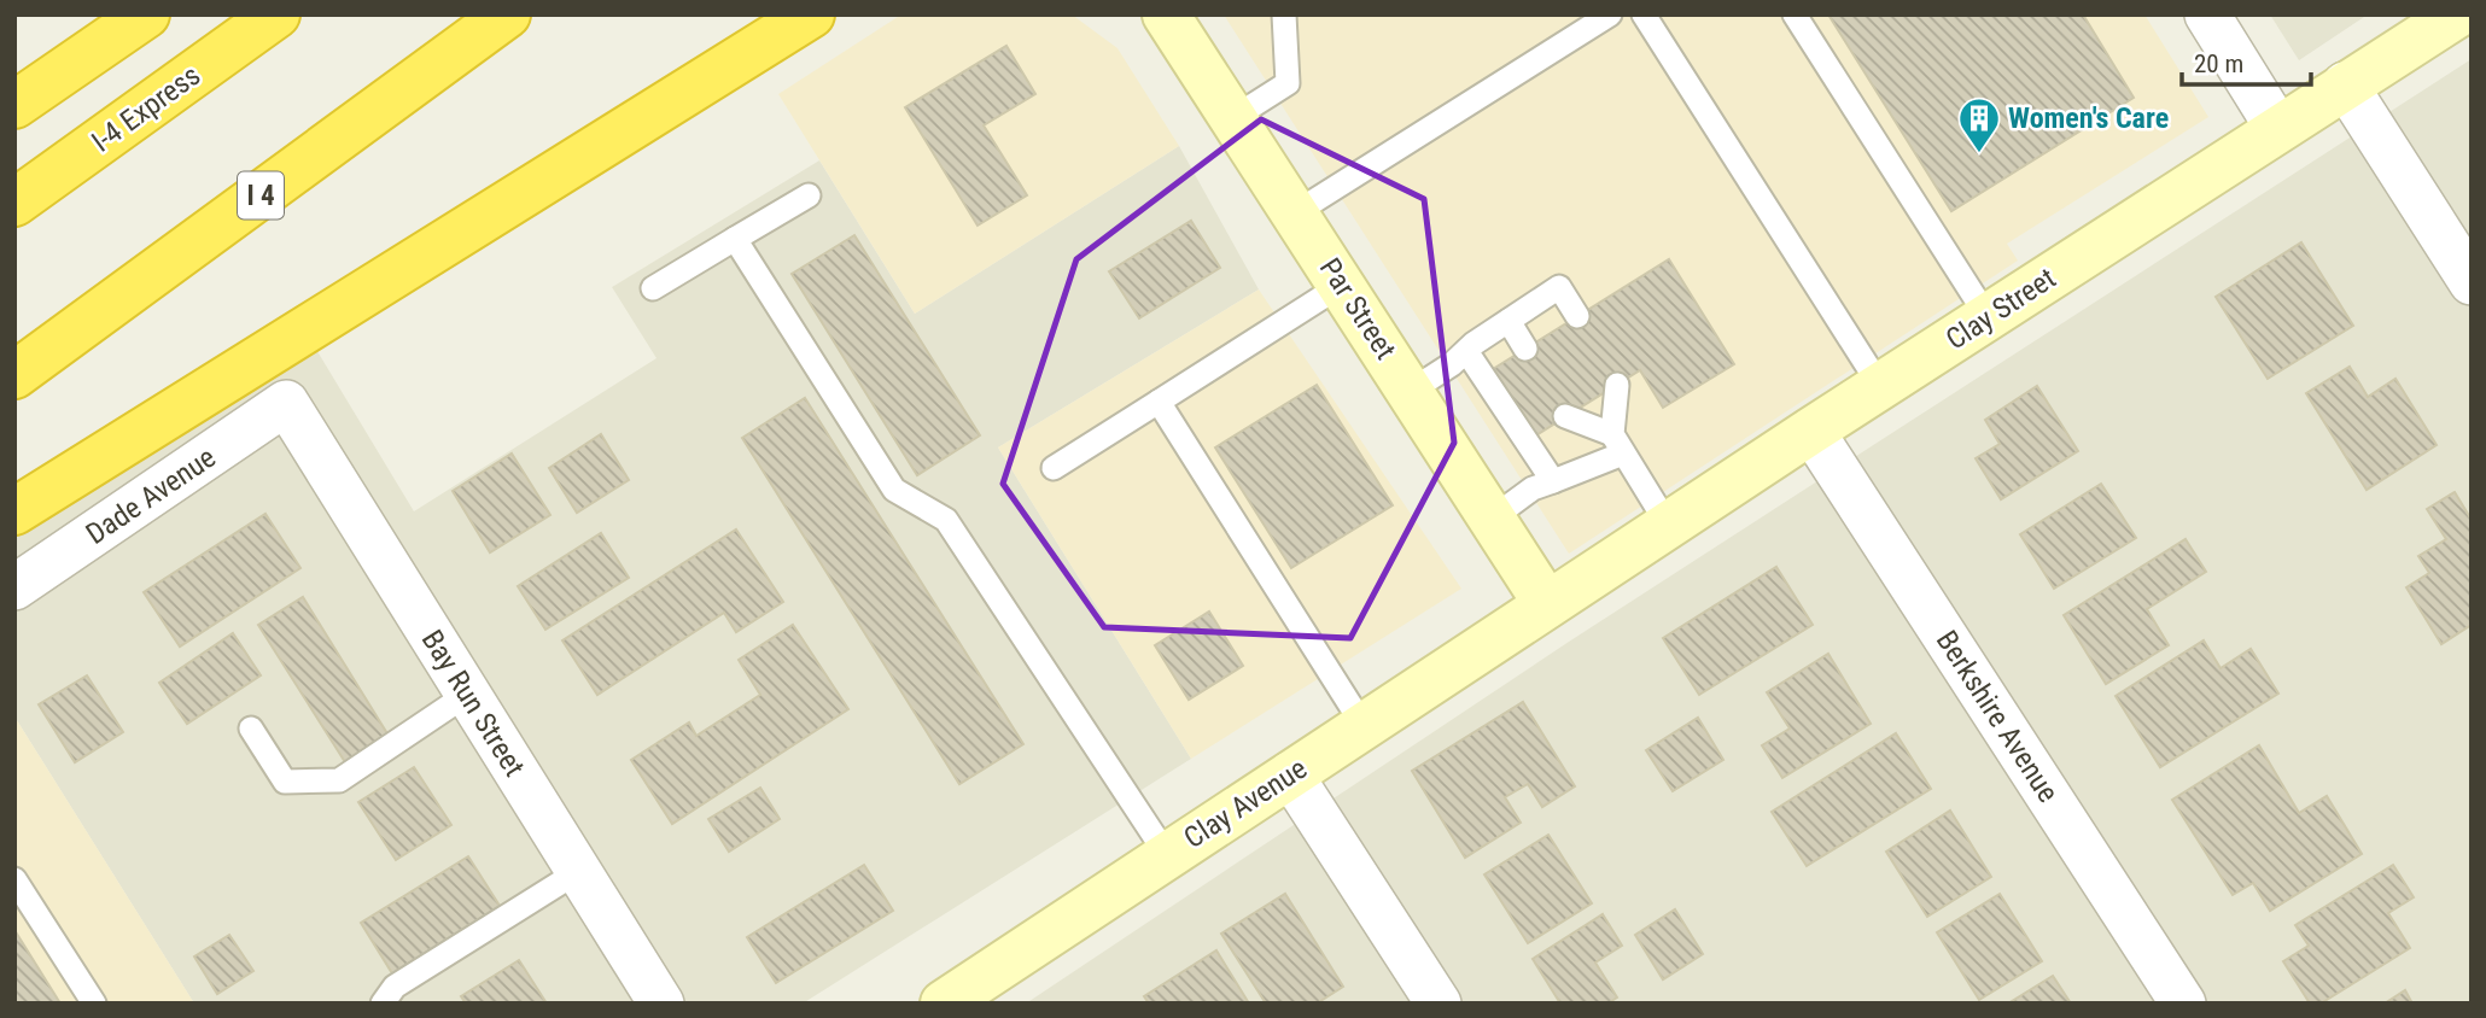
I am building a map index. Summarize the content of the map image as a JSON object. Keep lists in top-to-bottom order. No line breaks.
{"streets":{"highway":["I-4 Express","I 4"],"street":["Par Street","Clay Street","Dade Avenue","Bay Run Street","Berkshire Avenue","Clay Avenue"]},"crossings":[["Par Street","Clay Street"],["Par Street","Clay Avenue"],["Clay Street","Berkshire Avenue"],["Clay Street","Clay Avenue"],["Dade Avenue","Bay Run Street"]],"places":{"building":["Women's Care"]},"scale_bar":"20 m"}
